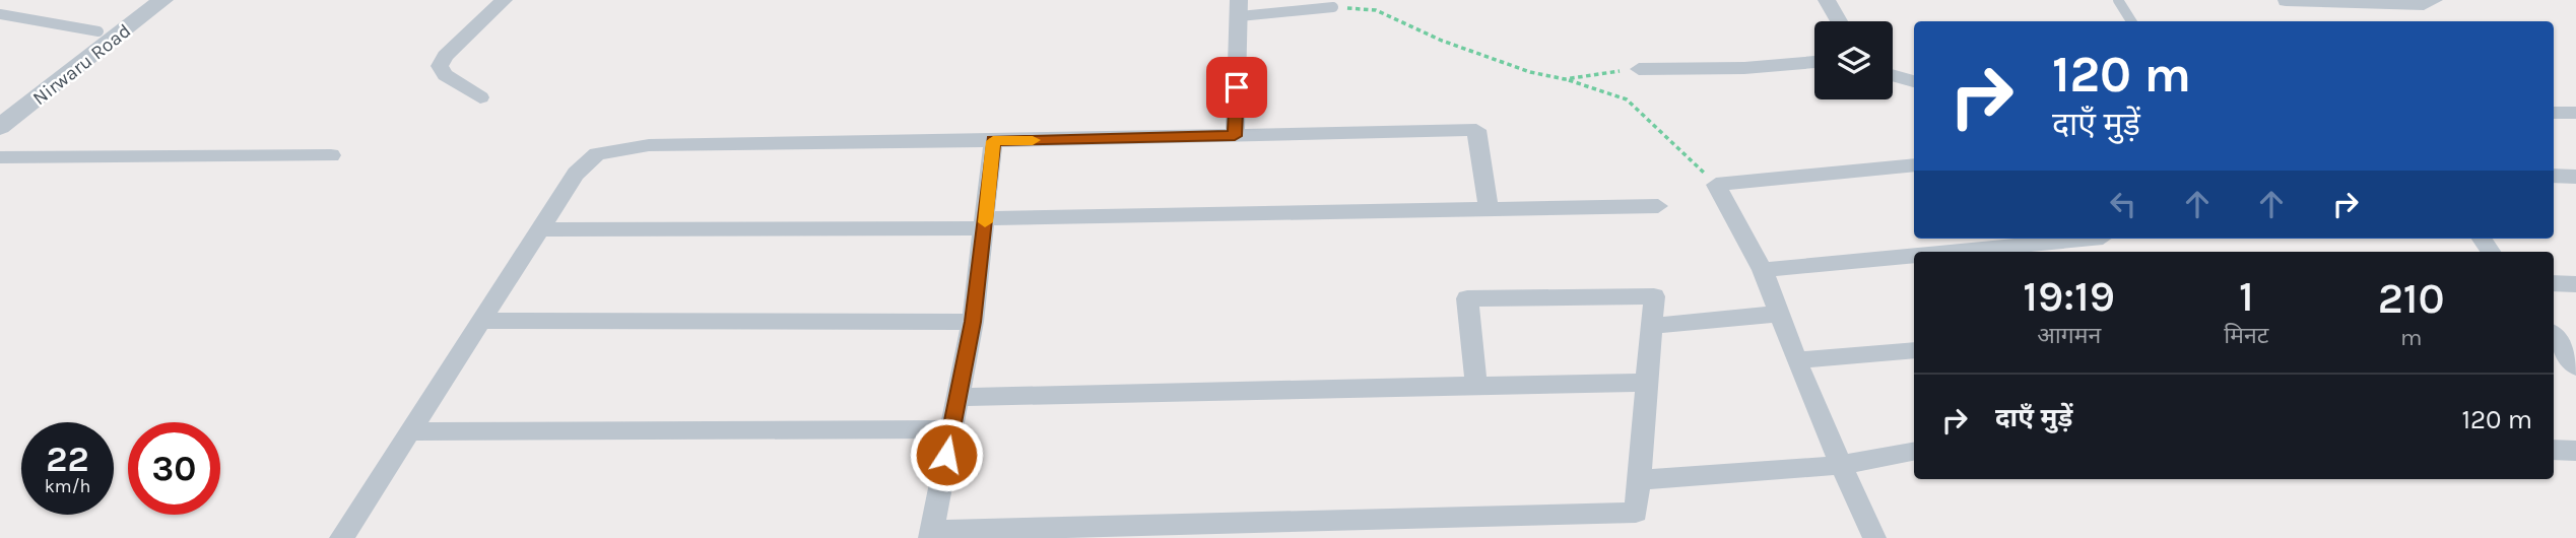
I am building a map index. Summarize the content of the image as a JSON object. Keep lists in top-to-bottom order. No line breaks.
{"streets":{"street":["Nirwaru Road"]},"page":{"turn":["120 m","दाएँ मुड़ें"],"eta":["19:19","आगमन","1","मिनट","210","m"],"list":[{"name":"दाएँ मुड़ें","value":"120 m"}],"speed":"22 km/h","limit":"30"}}
